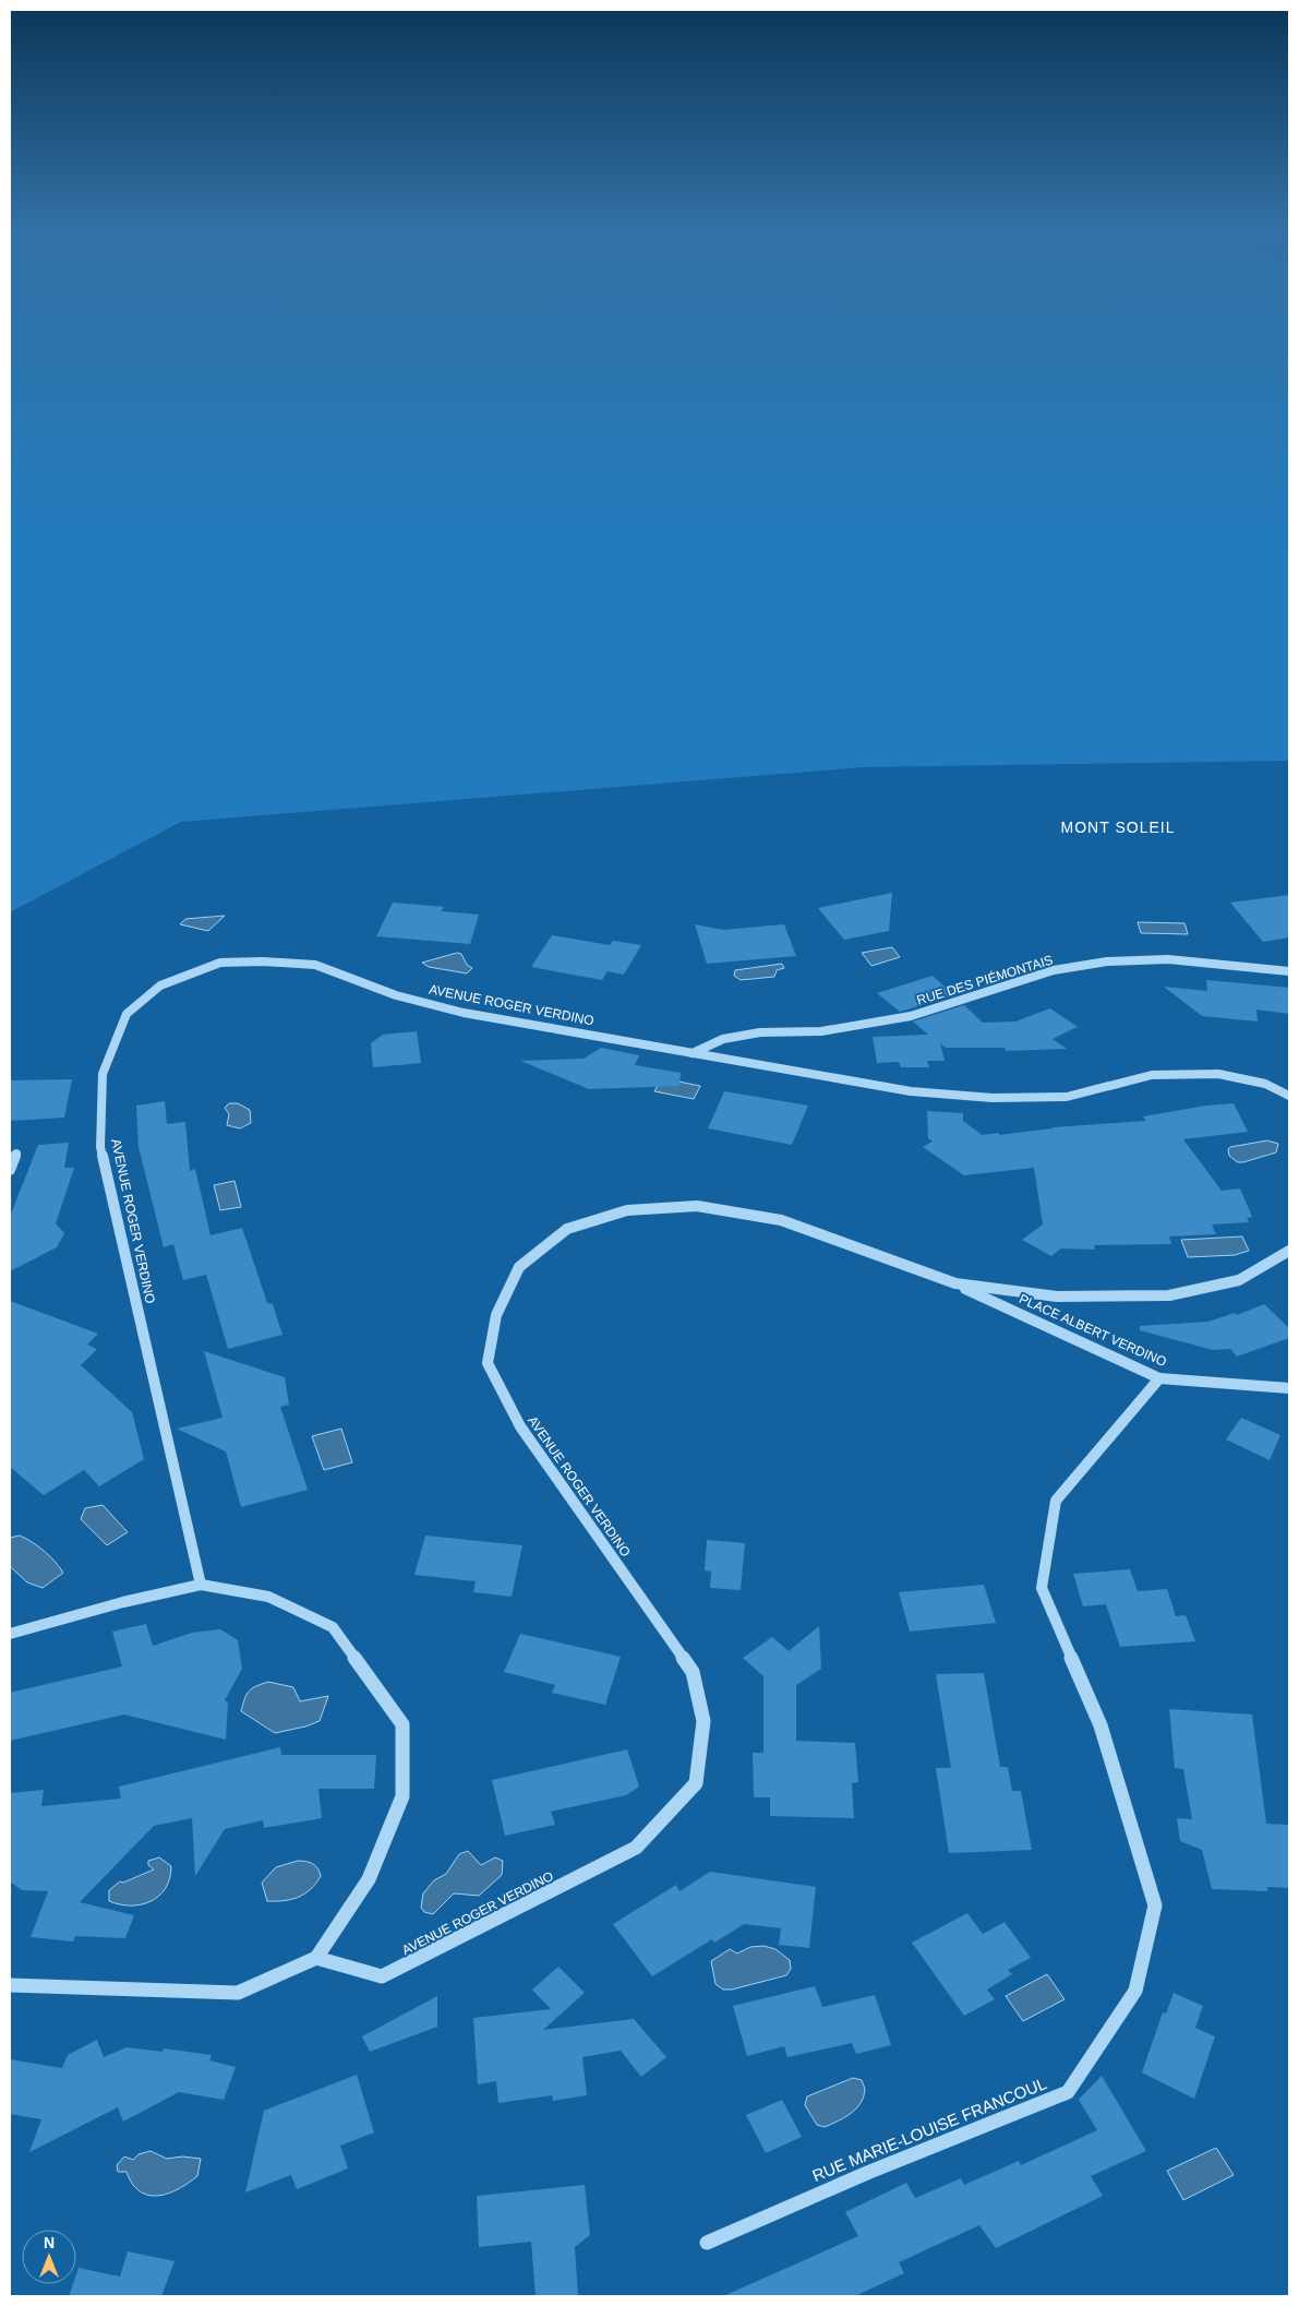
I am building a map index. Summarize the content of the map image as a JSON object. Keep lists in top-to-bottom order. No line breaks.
{"streets":{"street":["RUE DES PIÉMONTAIS","AVENUE ROGER VERDINO","PLACE ALBERT VERDINO","RUE MARIE-LOUISE FRANCOUL"]},"crossings":[["RUE DES PIÉMONTAIS","AVENUE ROGER VERDINO"],["AVENUE ROGER VERDINO","PLACE ALBERT VERDINO"],["PLACE ALBERT VERDINO","RUE MARIE-LOUISE FRANCOUL"]],"districts":["MONT SOLEIL"],"north":"top"}
